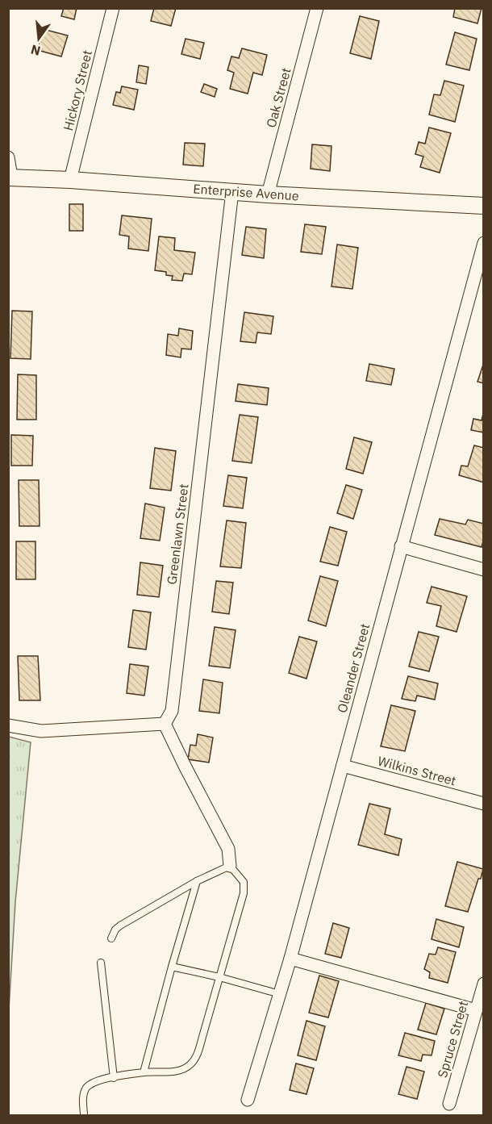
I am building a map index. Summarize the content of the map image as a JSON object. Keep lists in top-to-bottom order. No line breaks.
{"streets":{"street":["Hickory Street","Oak Street","Enterprise Avenue","Greenlawn Street","Oleander Street","Wilkins Street","Spruce Street"]},"crossings":[["Hickory Street","Enterprise Avenue"],["Oak Street","Enterprise Avenue"],["Enterprise Avenue","Greenlawn Street"],["Oleander Street","Wilkins Street"]],"north":"bottom"}
